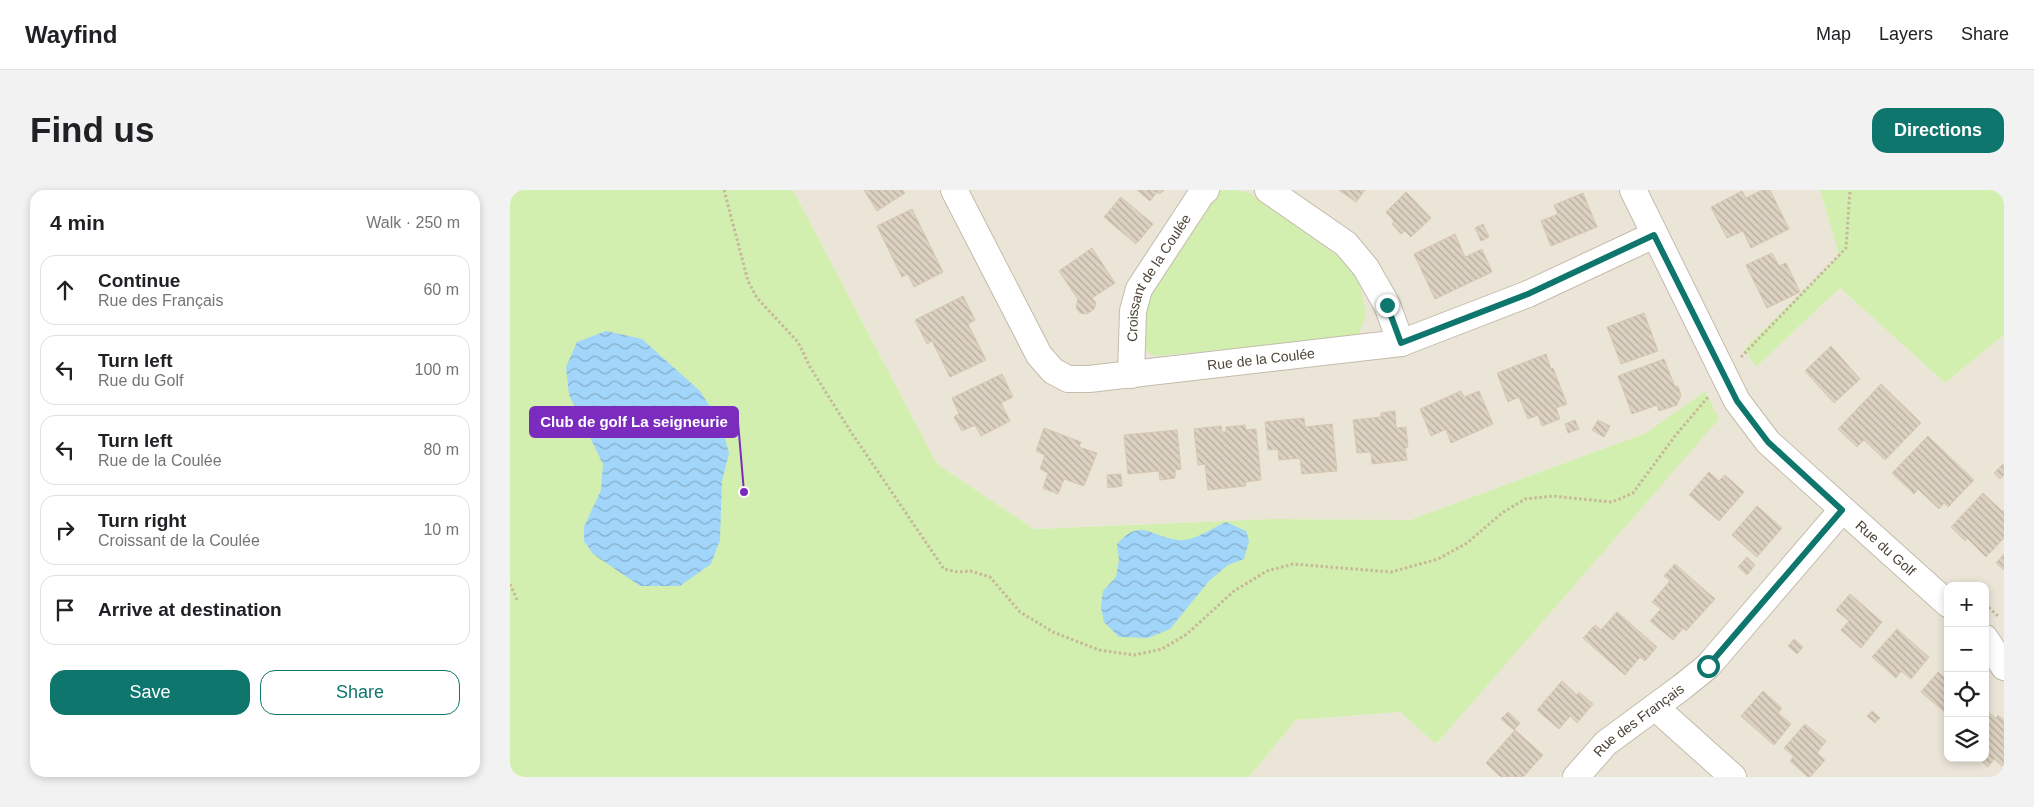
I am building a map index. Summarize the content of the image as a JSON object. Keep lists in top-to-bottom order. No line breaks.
{"streets":{"street":["Croissant de la Coulée","Rue de la Coulée","Rue du Golf","Rue des Français"]},"crossings":[["Croissant de la Coulée","Rue de la Coulée"],["Rue de la Coulée","Rue du Golf"],["Rue du Golf","Rue des Français"]],"places":["Club de golf La seigneurie"],"page":{"header":"Wayfind","nav":["Map","Layers","Share"],"buttons":["Directions",["Save","Share"]],"title":"Find us","heading":["4 min","Walk · 250 m"],"list":[["Continue","Rue des Français","60 m"],["Turn left","Rue du Golf","100 m"],["Turn left","Rue de la Coulée","80 m"],["Turn right","Croissant de la Coulée","10 m"],"Arrive at destination"],"map_buttons":["+","−"]}}
